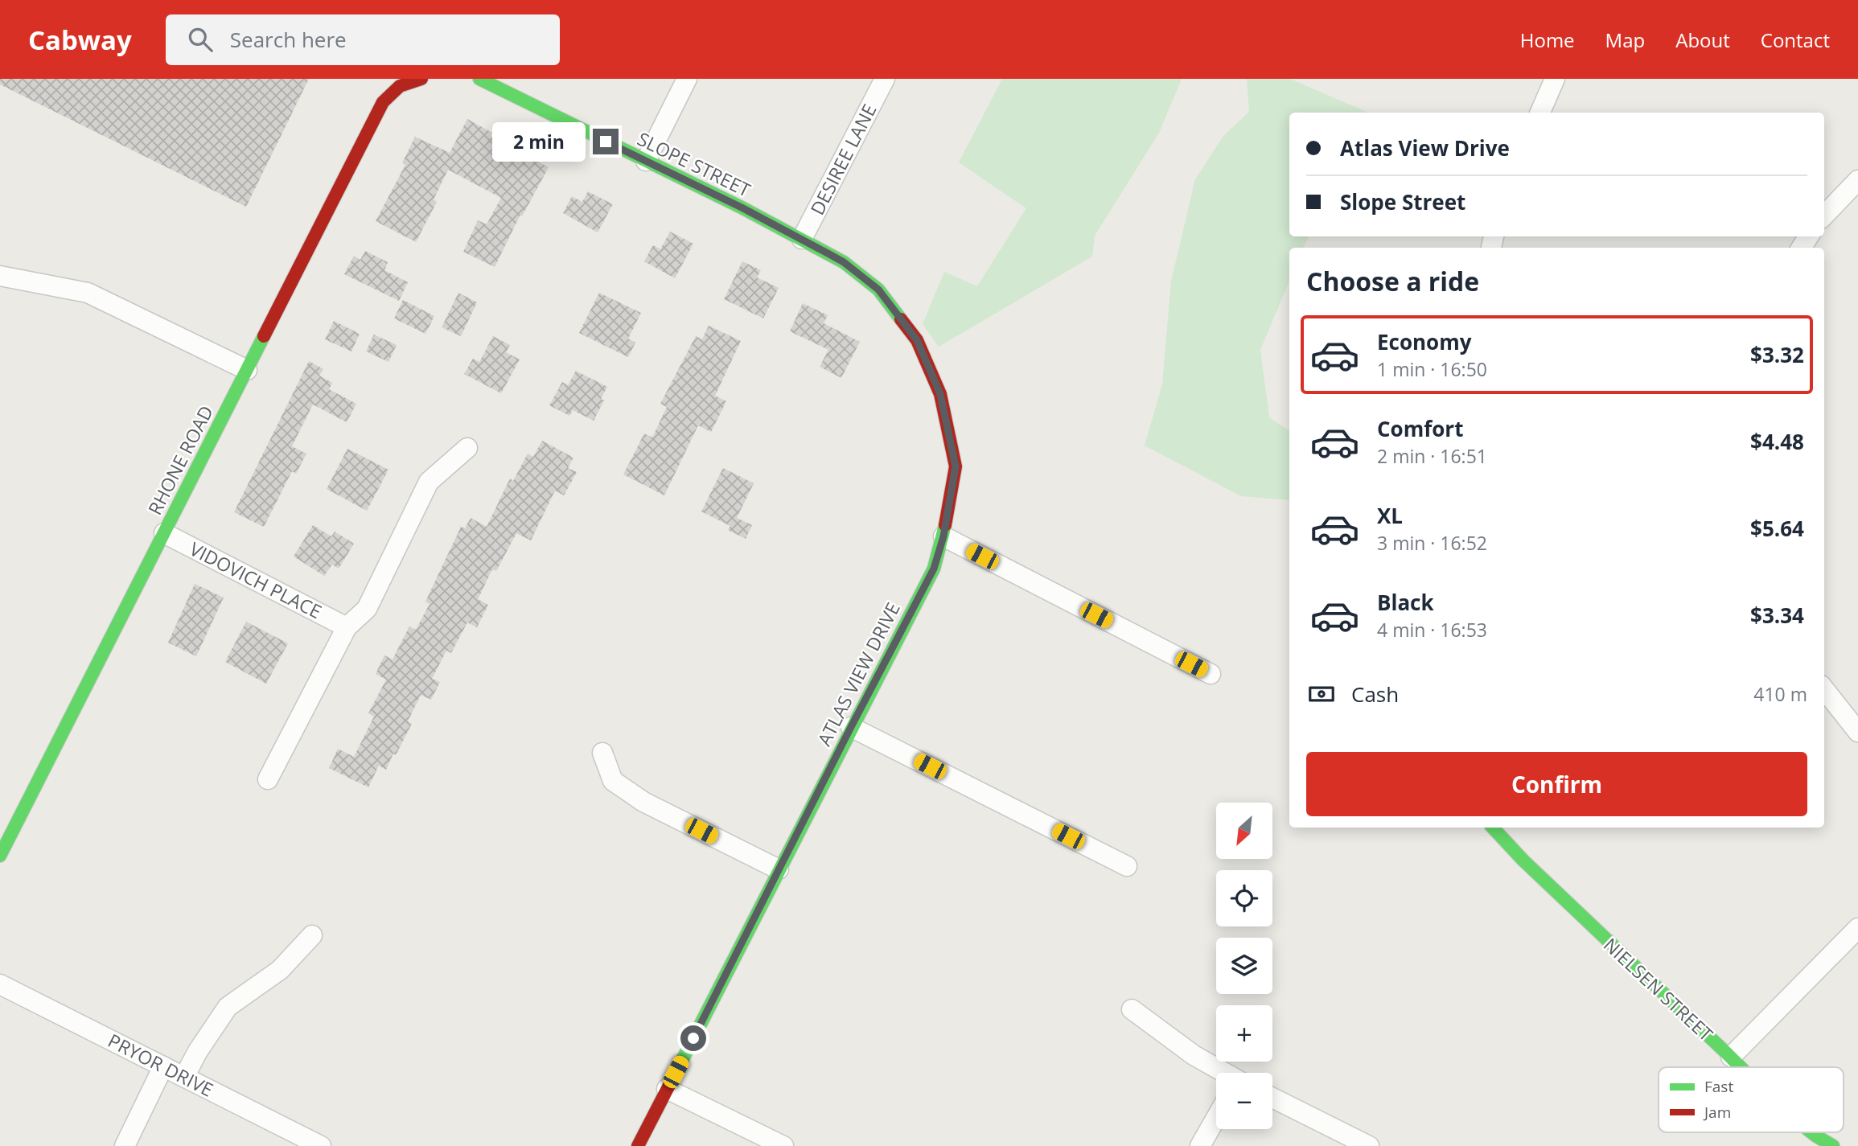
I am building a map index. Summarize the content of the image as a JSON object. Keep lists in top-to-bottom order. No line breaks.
{"streets":{"street":["DESIREE LANE","SLOPE STREET","RHONE ROAD","VIDOVICH PLACE","ATLAS VIEW DRIVE","NIELSEN STREET","PRYOR DRIVE"]},"crossings":[["DESIREE LANE","SLOPE STREET"],["DESIREE LANE","ATLAS VIEW DRIVE"],["SLOPE STREET","ATLAS VIEW DRIVE"],["RHONE ROAD","VIDOVICH PLACE"]],"legend":["Fast","Jam"],"north":"bottom left","page":{"header":"Cabway","search":"Search here","nav":["Home","Map","About","Contact"],"banner":["Atlas View Drive","Slope Street"],"bubble":"2 min","heading":"Choose a ride","list":[{"name":"Economy","note":"1 min · 16:50","value":"$3.32"},{"name":"Comfort","note":"2 min · 16:51","value":"$4.48"},{"name":"XL","note":"3 min · 16:52","value":"$5.64"},{"name":"Black","note":"4 min · 16:53","value":"$3.34"}],"pay":["Cash","410 m"],"buttons":"Confirm","map_buttons":["+","−"]}}
